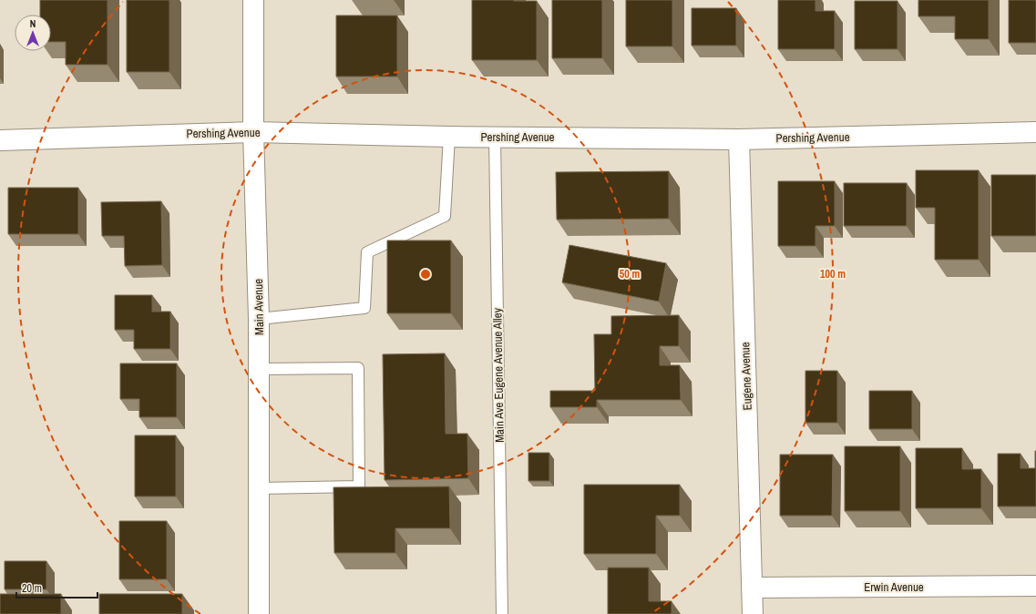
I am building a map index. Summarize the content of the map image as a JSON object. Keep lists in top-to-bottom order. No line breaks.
{"streets":{"street":["Pershing Avenue","Main Avenue","Eugene Avenue","Erwin Avenue"],"lane":["Main Ave Eugene Avenue Alley"]},"crossings":[["Pershing Avenue","Main Avenue"],["Pershing Avenue","Main Ave Eugene Avenue Alley"],["Pershing Avenue","Eugene Avenue"],["Eugene Avenue","Erwin Avenue"]],"scale_bar":"20 m","north":"top","rings":["50 m","100 m"]}
